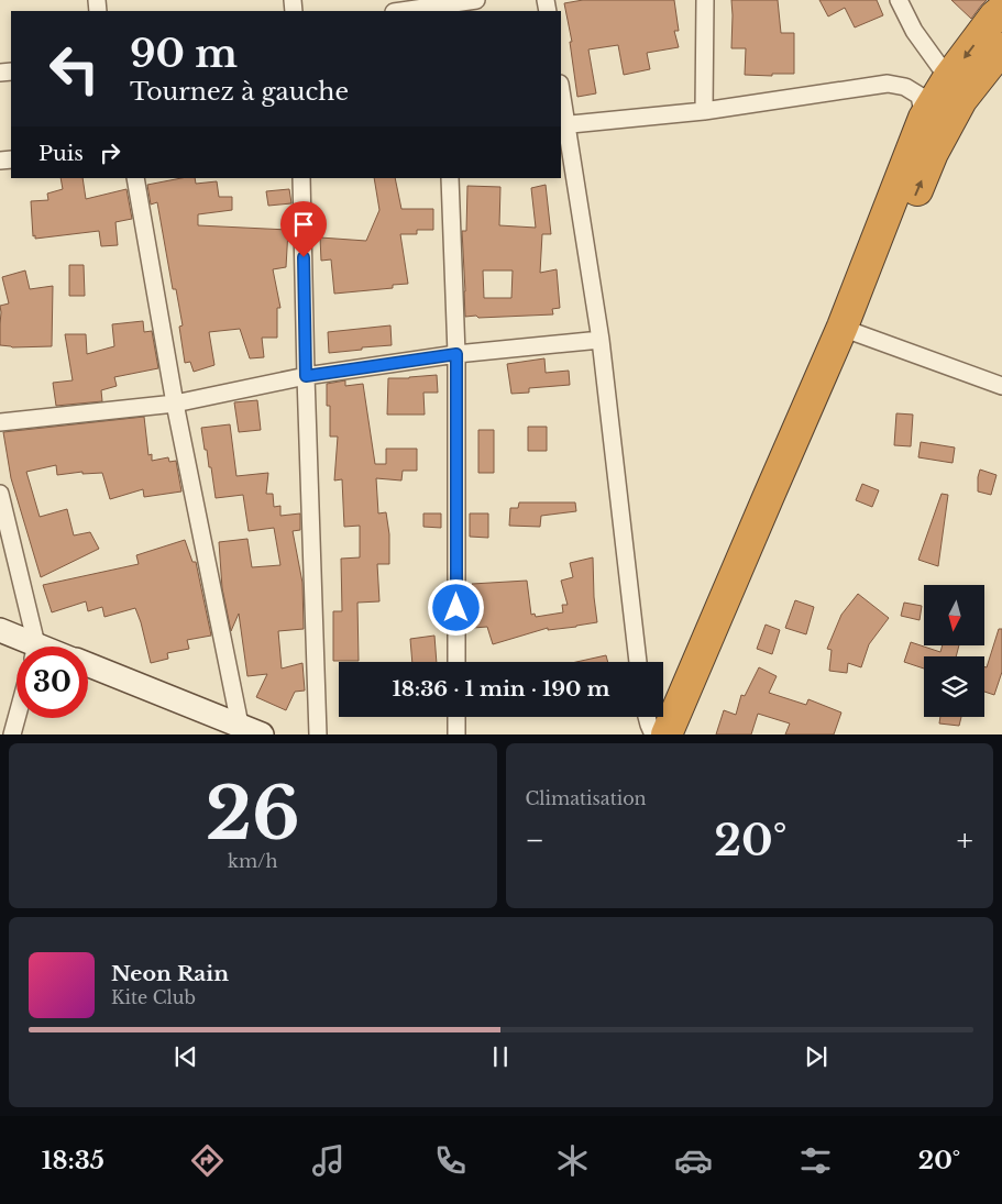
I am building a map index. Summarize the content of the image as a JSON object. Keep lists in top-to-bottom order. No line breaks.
{"north":"bottom","page":{"turn":["90 m","Tournez à gauche"],"then":"Puis","limit":"30","trip":"18:36 · 1 min · 190 m","tile":[["26","km/h"],"Climatisation"],"heat":["−","20°","+"],"song":["Neon Rain","Kite Club"],"tabs":["18:35","20°"]}}
